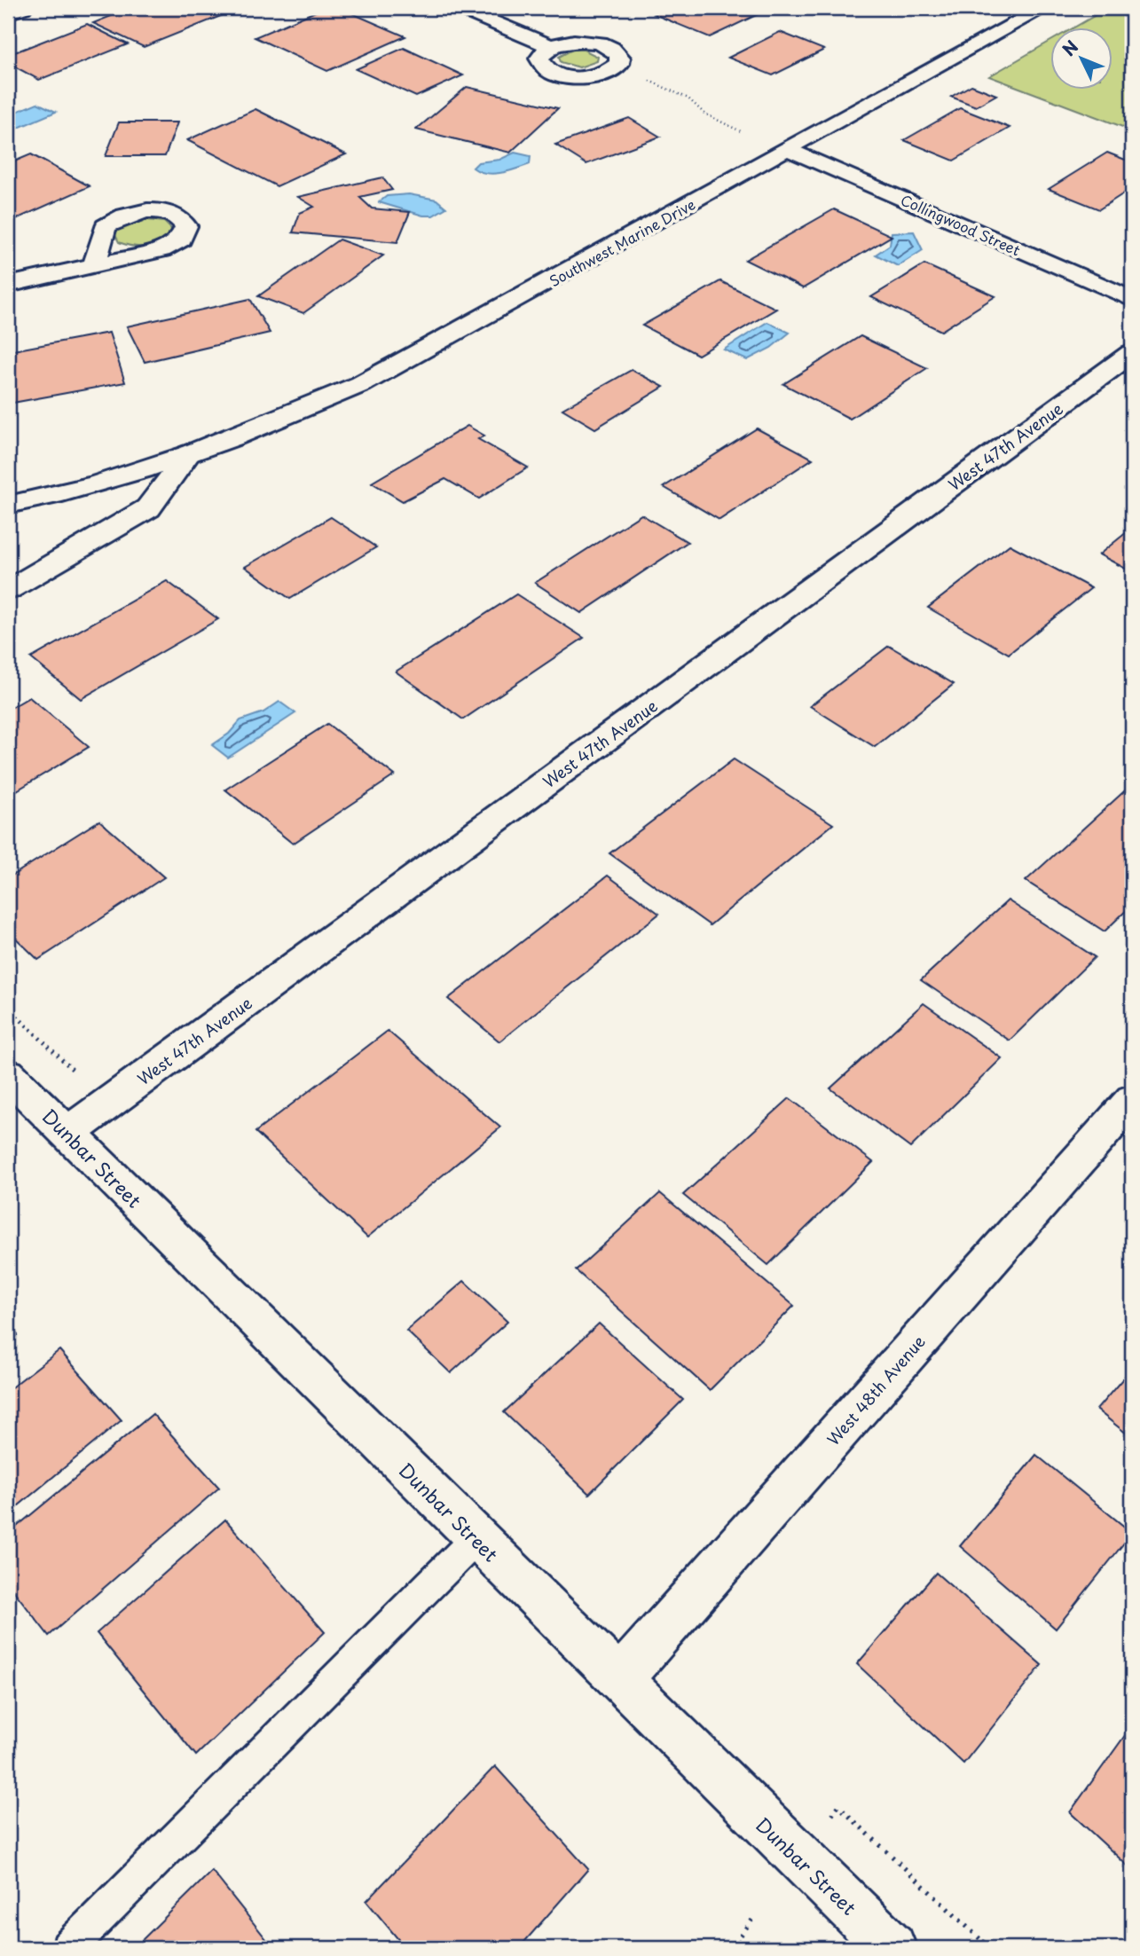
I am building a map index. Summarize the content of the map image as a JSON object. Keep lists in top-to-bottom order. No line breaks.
{"streets":{"street":["Collingwood Street","Southwest Marine Drive","West 47th Avenue","Dunbar Street","West 48th Avenue"]},"crossings":[["Collingwood Street","Southwest Marine Drive"],["West 47th Avenue","Dunbar Street"],["Dunbar Street","West 48th Avenue"]],"north":"top left"}
